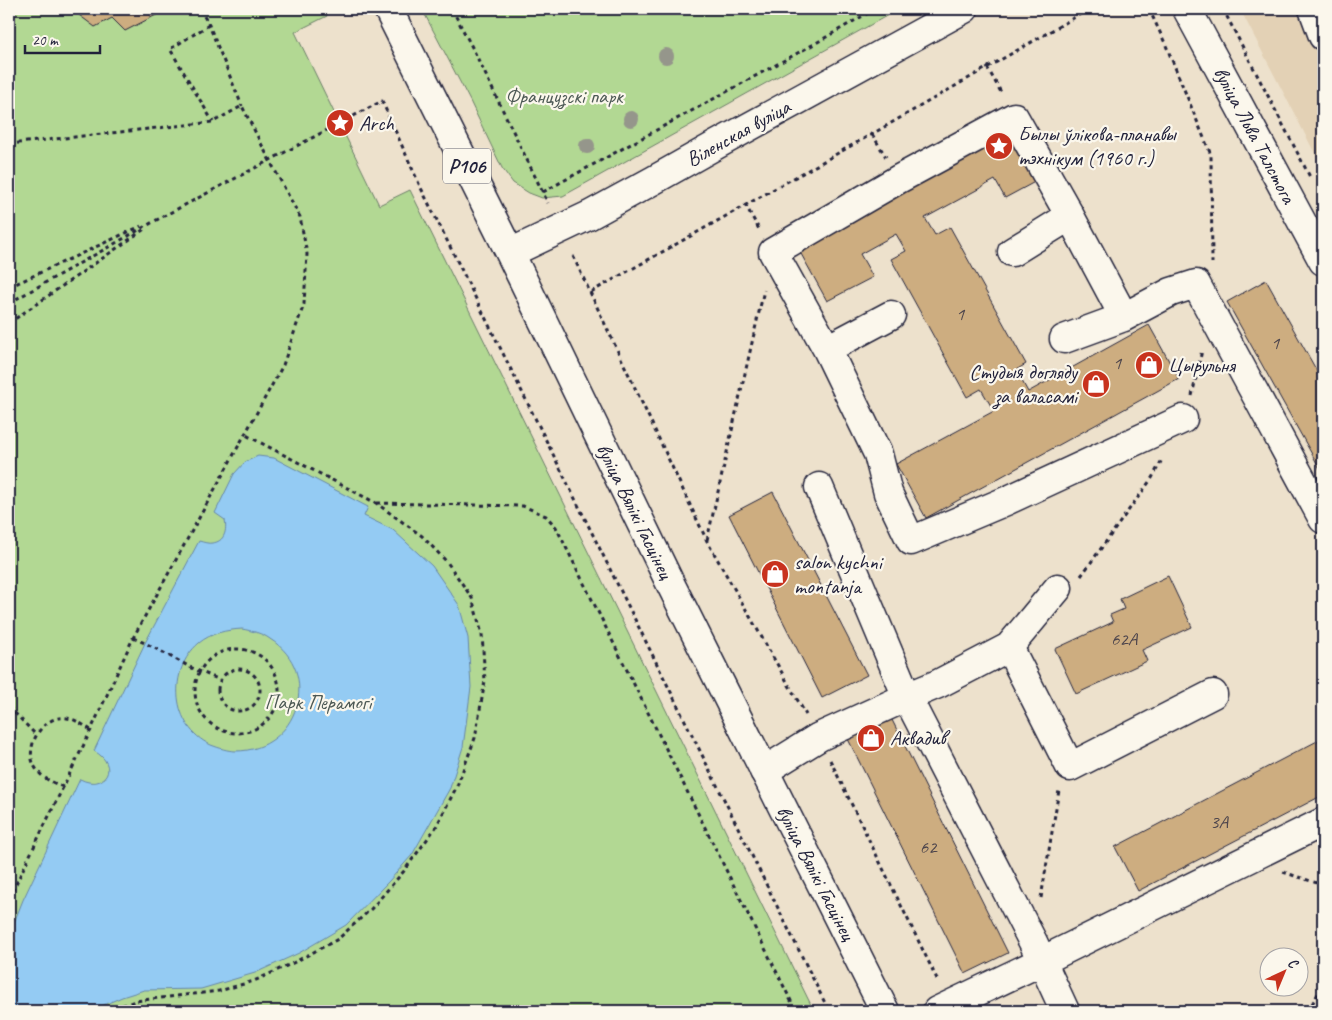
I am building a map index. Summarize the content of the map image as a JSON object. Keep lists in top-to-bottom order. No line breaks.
{"streets":{"main road":["Віленская вуліца","вуліца Льва Талстога","Р106","вуліца Вялікі Гасцінец"]},"crossings":[["Віленская вуліца","вуліца Вялікі Гасцінец"]],"parks":["Французскі парк","Парк Перамогі"],"places":{"place":["Arch","Былы ўлікова-планавы тэхнікум (1960 г.)"],"shop":["Цырульня","Студыя догляду за валасамі","salon kychni montanja","Аквадив"]},"house_numbers":["1","1","1","62А","3А","62"],"scale_bar":"20 m","north":"top right"}
